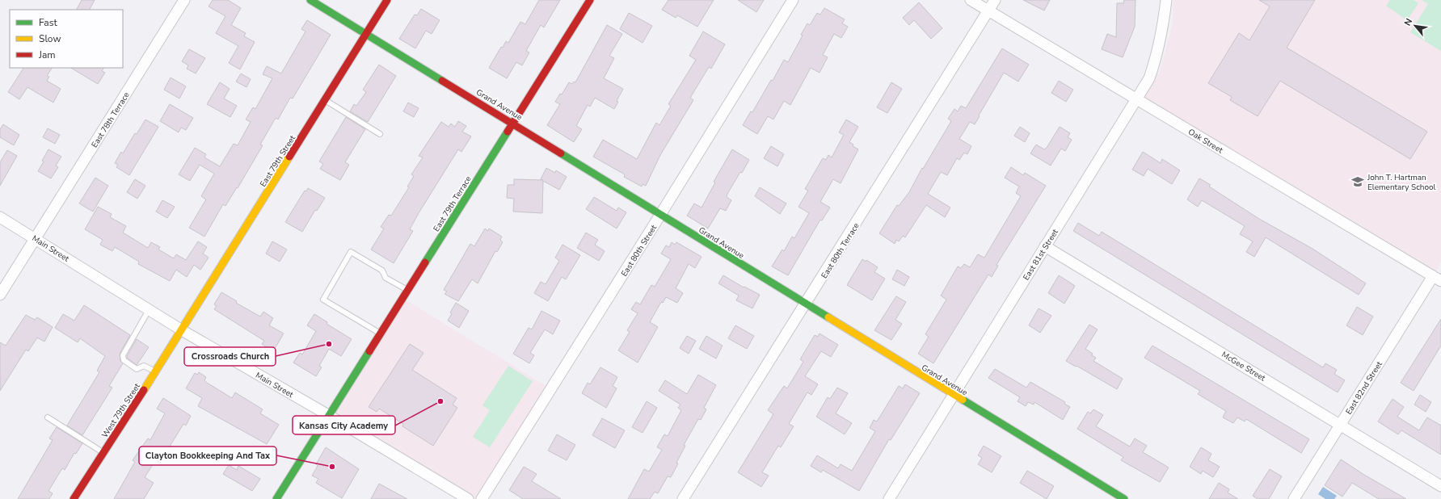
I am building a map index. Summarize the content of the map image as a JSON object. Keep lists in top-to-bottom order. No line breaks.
{"streets":{"street":["Grand Avenue","East 78th Terrace","Oak Street","East 79th Street","East 79th Terrace","Main Street","East 80th Street","East 80th Terrace","East 81st Street","McGee Street","East 82nd Street","West 79th Street"]},"crossings":[["Grand Avenue","East 79th Street"],["Grand Avenue","East 79th Terrace"],["Grand Avenue","East 80th Street"],["Grand Avenue","East 80th Terrace"],["Grand Avenue","East 81st Street"],["East 78th Terrace","Main Street"],["Oak Street","East 80th Terrace"],["Oak Street","East 81st Street"],["Oak Street","East 82nd Street"],["East 79th Street","Main Street"],["East 79th Street","West 79th Street"],["East 79th Terrace","Main Street"],["Main Street","West 79th Street"],["East 81st Street","McGee Street"],["McGee Street","East 82nd Street"]],"places":{"school or university":["John T. Hartman Elementary School"],"other":["Crossroads Church","Kansas City Academy","Clayton Bookkeeping And Tax"]},"legend":["Fast","Slow","Jam"],"north":"top left"}
